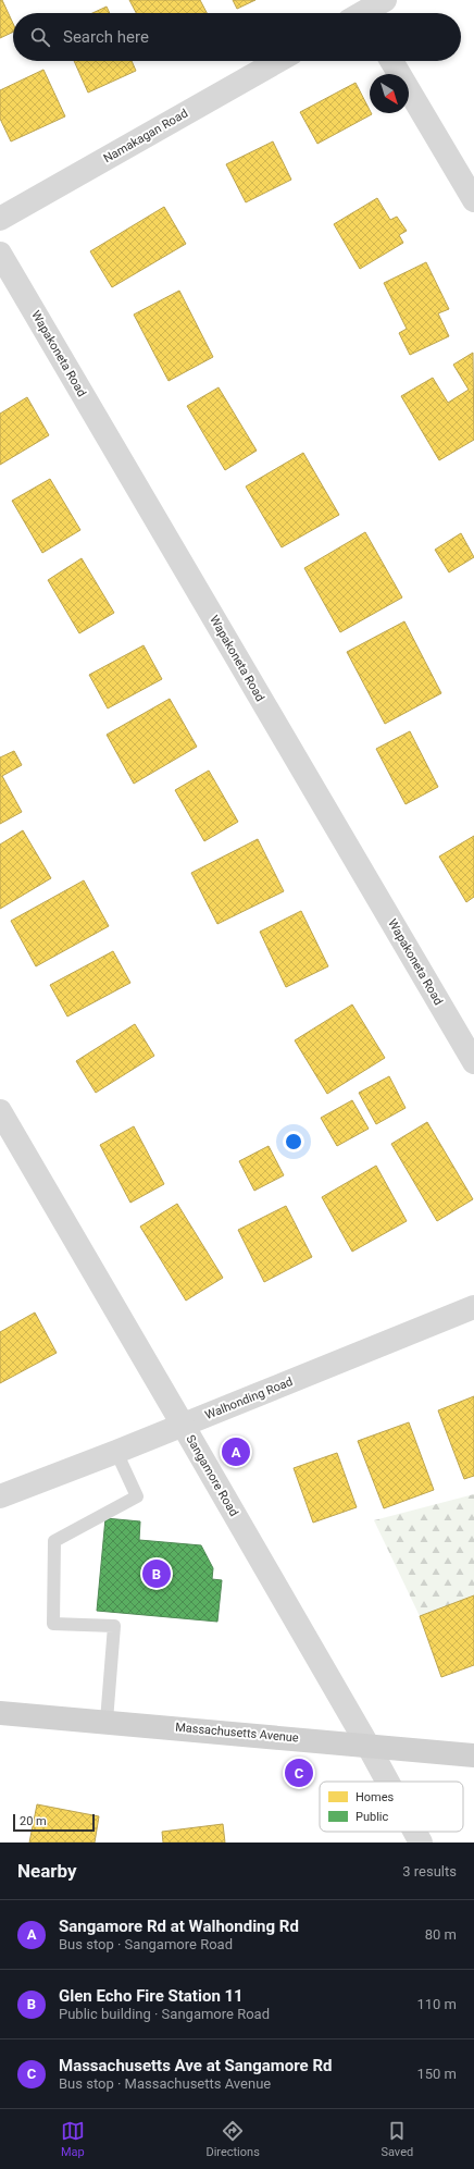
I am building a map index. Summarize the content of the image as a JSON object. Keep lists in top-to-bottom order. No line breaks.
{"streets":{"main road":["Massachusetts Avenue"],"street":["Namakagan Road","Wapakoneta Road","Walhonding Road","Sangamore Road"]},"crossings":[["Walhonding Road","Sangamore Road"],["Sangamore Road","Massachusetts Avenue"]],"legend":["Homes","Public"],"scale_bar":"20 m","north":"bottom right","page":{"search":"Search here","pins":["A","B","C"],"scale":"20 m","heading":["Nearby","3 results"],"list":[{"mark":"A","name":"Sangamore Rd at Walhonding Rd","note":"Bus stop · Sangamore Road","value":"80 m"},{"mark":"B","name":"Glen Echo Fire Station 11","note":"Public building · Sangamore Road","value":"110 m"},{"mark":"C","name":"Massachusetts Ave at Sangamore Rd","note":"Bus stop · Massachusetts Avenue","value":"150 m"}],"nav":["Map","Directions","Saved"]}}
